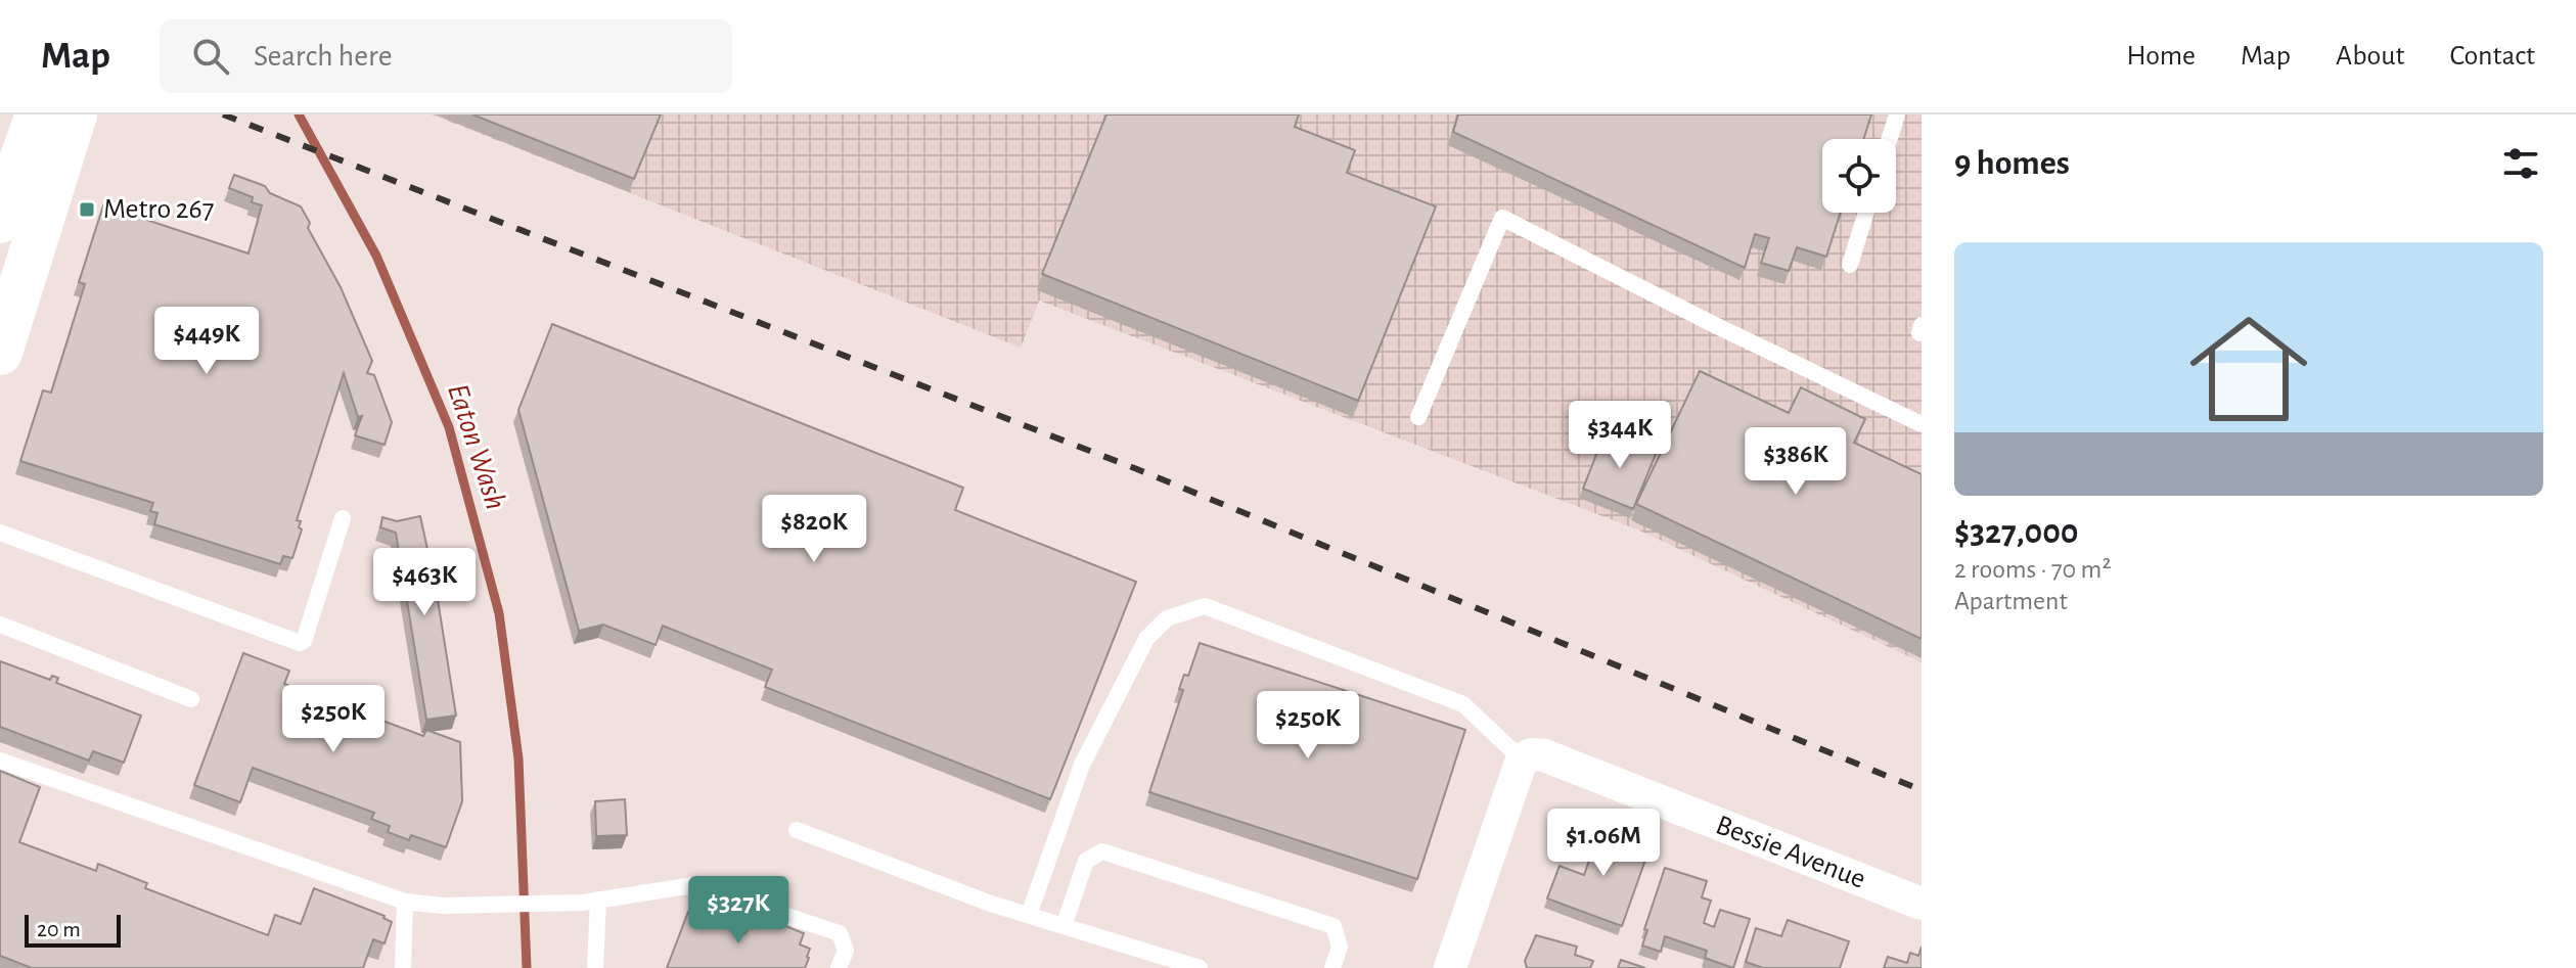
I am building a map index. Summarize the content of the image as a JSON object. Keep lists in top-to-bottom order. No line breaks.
{"streets":{"street":["Bessie Avenue"]},"water":["Eaton Wash"],"places":{"transit":["Metro 267"]},"scale_bar":"20 m","page":{"header":"Map","search":"Search here","nav":["Home","Map","About","Contact"],"heading":"9 homes","list":[{"name":"$327,000","note":"2 rooms · 70 m² · Apartment"}],"price":["$449K","$344K","$386K","$820K","$463K","$250K","$250K","$1.06M","$327K"],"scale":"20 m"}}
